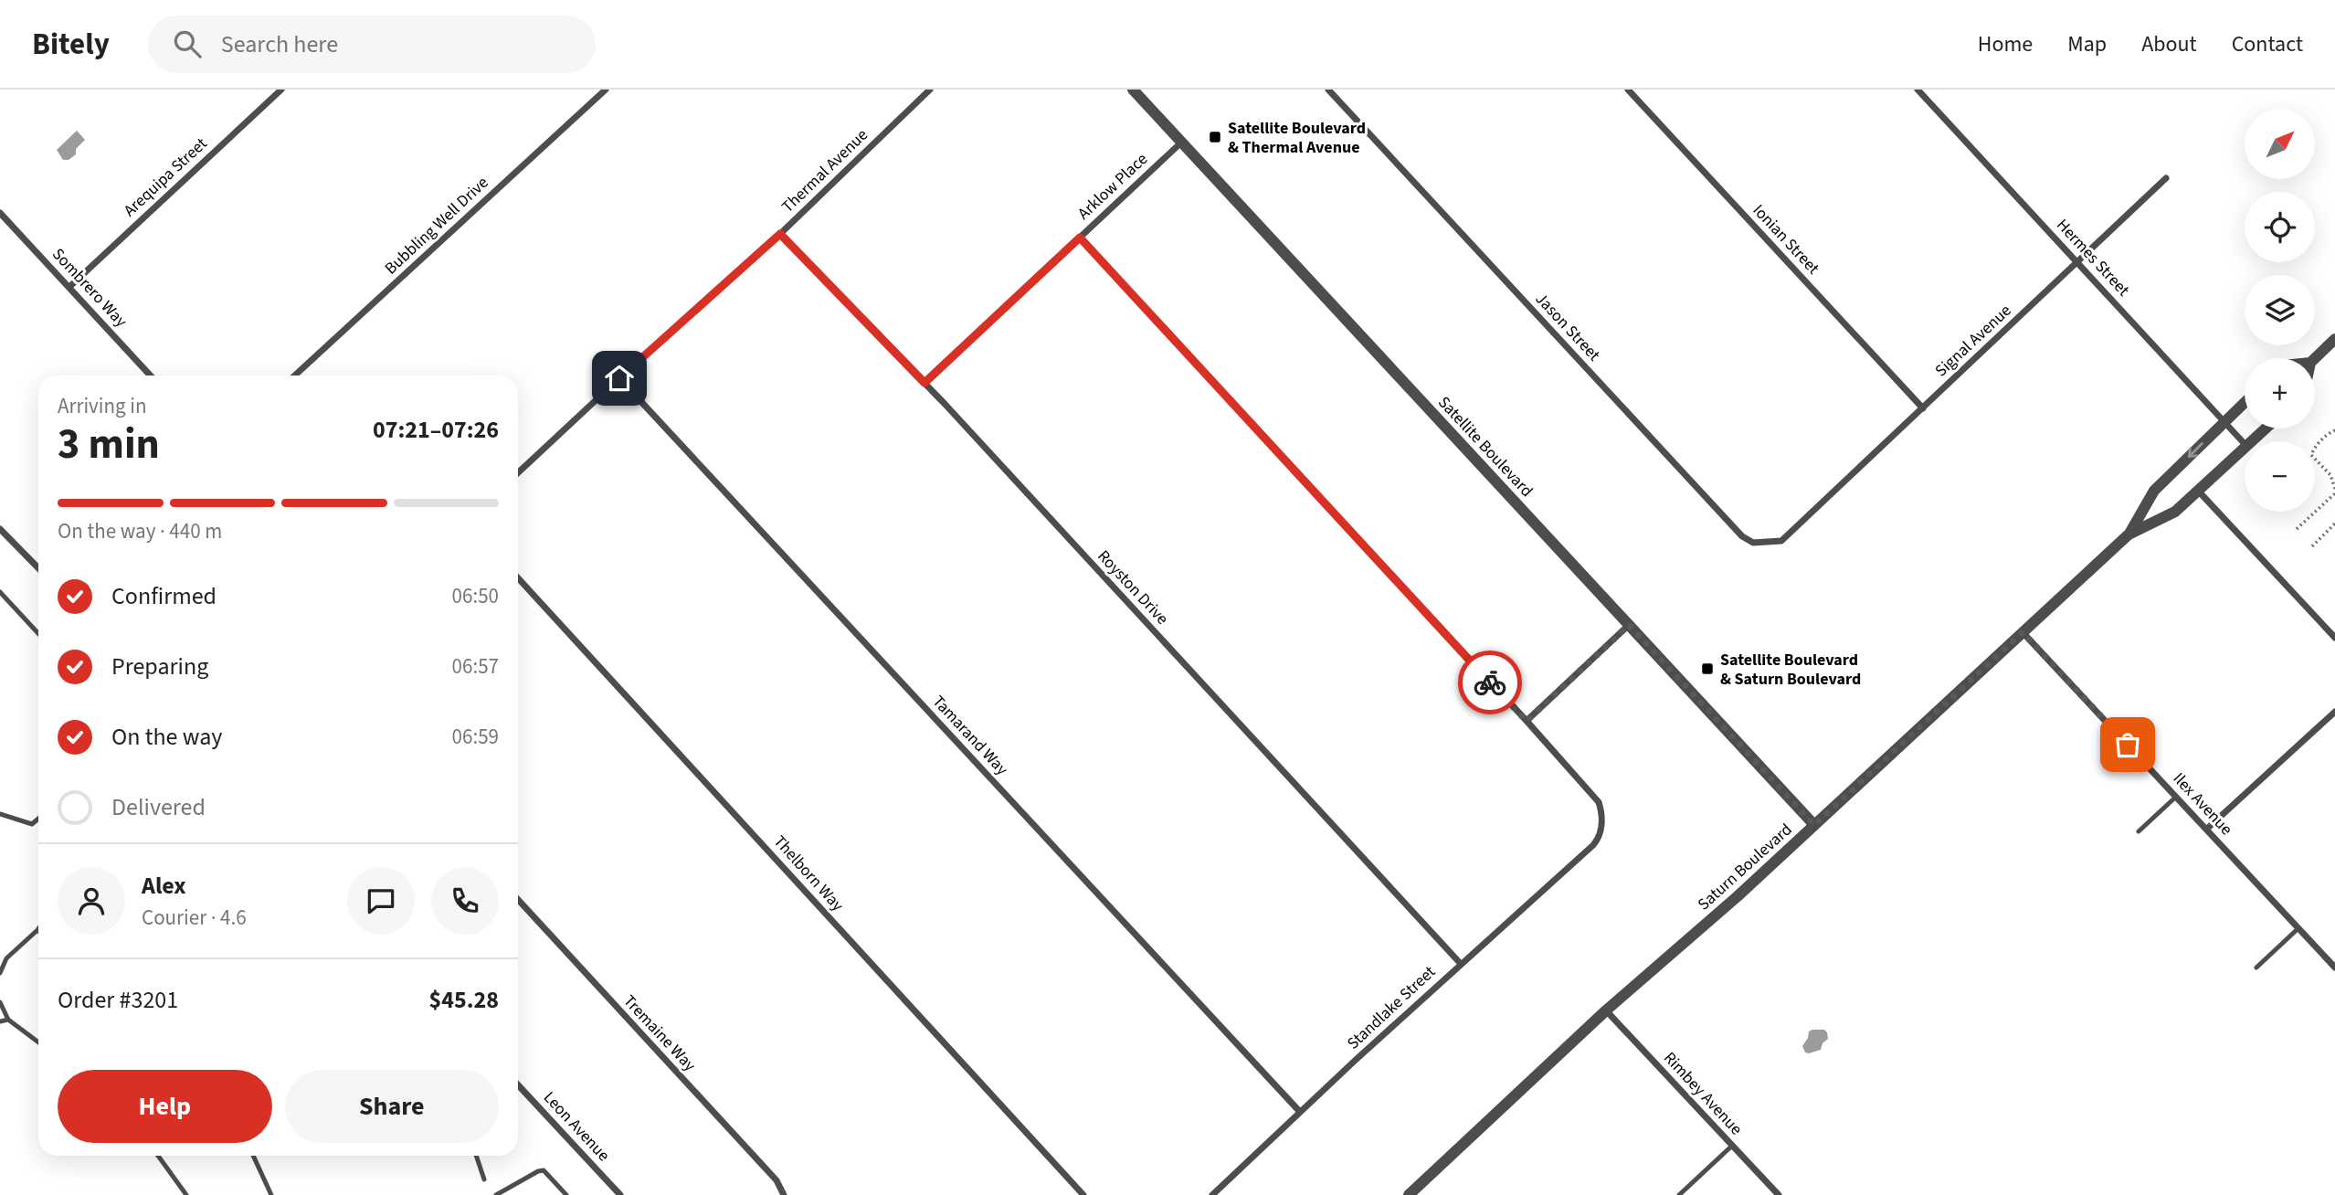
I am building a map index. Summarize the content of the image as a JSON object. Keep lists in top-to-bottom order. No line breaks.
{"streets":{"street":["Thermal Avenue","Arequipa Street","Arklow Place","Bubbling Well Drive","Ionian Street","Hermes Street","Sombrero Way","Jason Street","Signal Avenue","Satellite Boulevard","Royston Drive","Tamarand Way","Ilex Avenue","Saturn Boulevard","Thelborn Way","Standlake Street","Tremaine Way","Rimbey Avenue","Leon Avenue"]},"crossings":[["Thermal Avenue","Royston Drive"],["Thermal Avenue","Tamarand Way"],["Arequipa Street","Sombrero Way"],["Arklow Place","Satellite Boulevard"],["Arklow Place","Royston Drive"],["Ionian Street","Signal Avenue"],["Hermes Street","Signal Avenue"],["Hermes Street","Saturn Boulevard"],["Jason Street","Signal Avenue"],["Satellite Boulevard","Saturn Boulevard"],["Royston Drive","Standlake Street"],["Tamarand Way","Standlake Street"],["Ilex Avenue","Saturn Boulevard"],["Saturn Boulevard","Rimbey Avenue"]],"places":{"transit":["Satellite Boulevard & Thermal Avenue","Satellite Boulevard & Saturn Boulevard"]},"north":"top right","page":{"header":"Bitely","search":"Search here","nav":["Home","Map","About","Contact"],"map_buttons":["+","−"],"heading":["3 min","Arriving in","07:21–07:26"],"panel":["Alex","Courier · 4.6","Order #3201","$45.28"],"bar":"On the way · 440 m","list":[["Confirmed","06:50"],["Preparing","06:57"],["On the way","06:59"],"Delivered"],"buttons":["Help","Share"]}}
